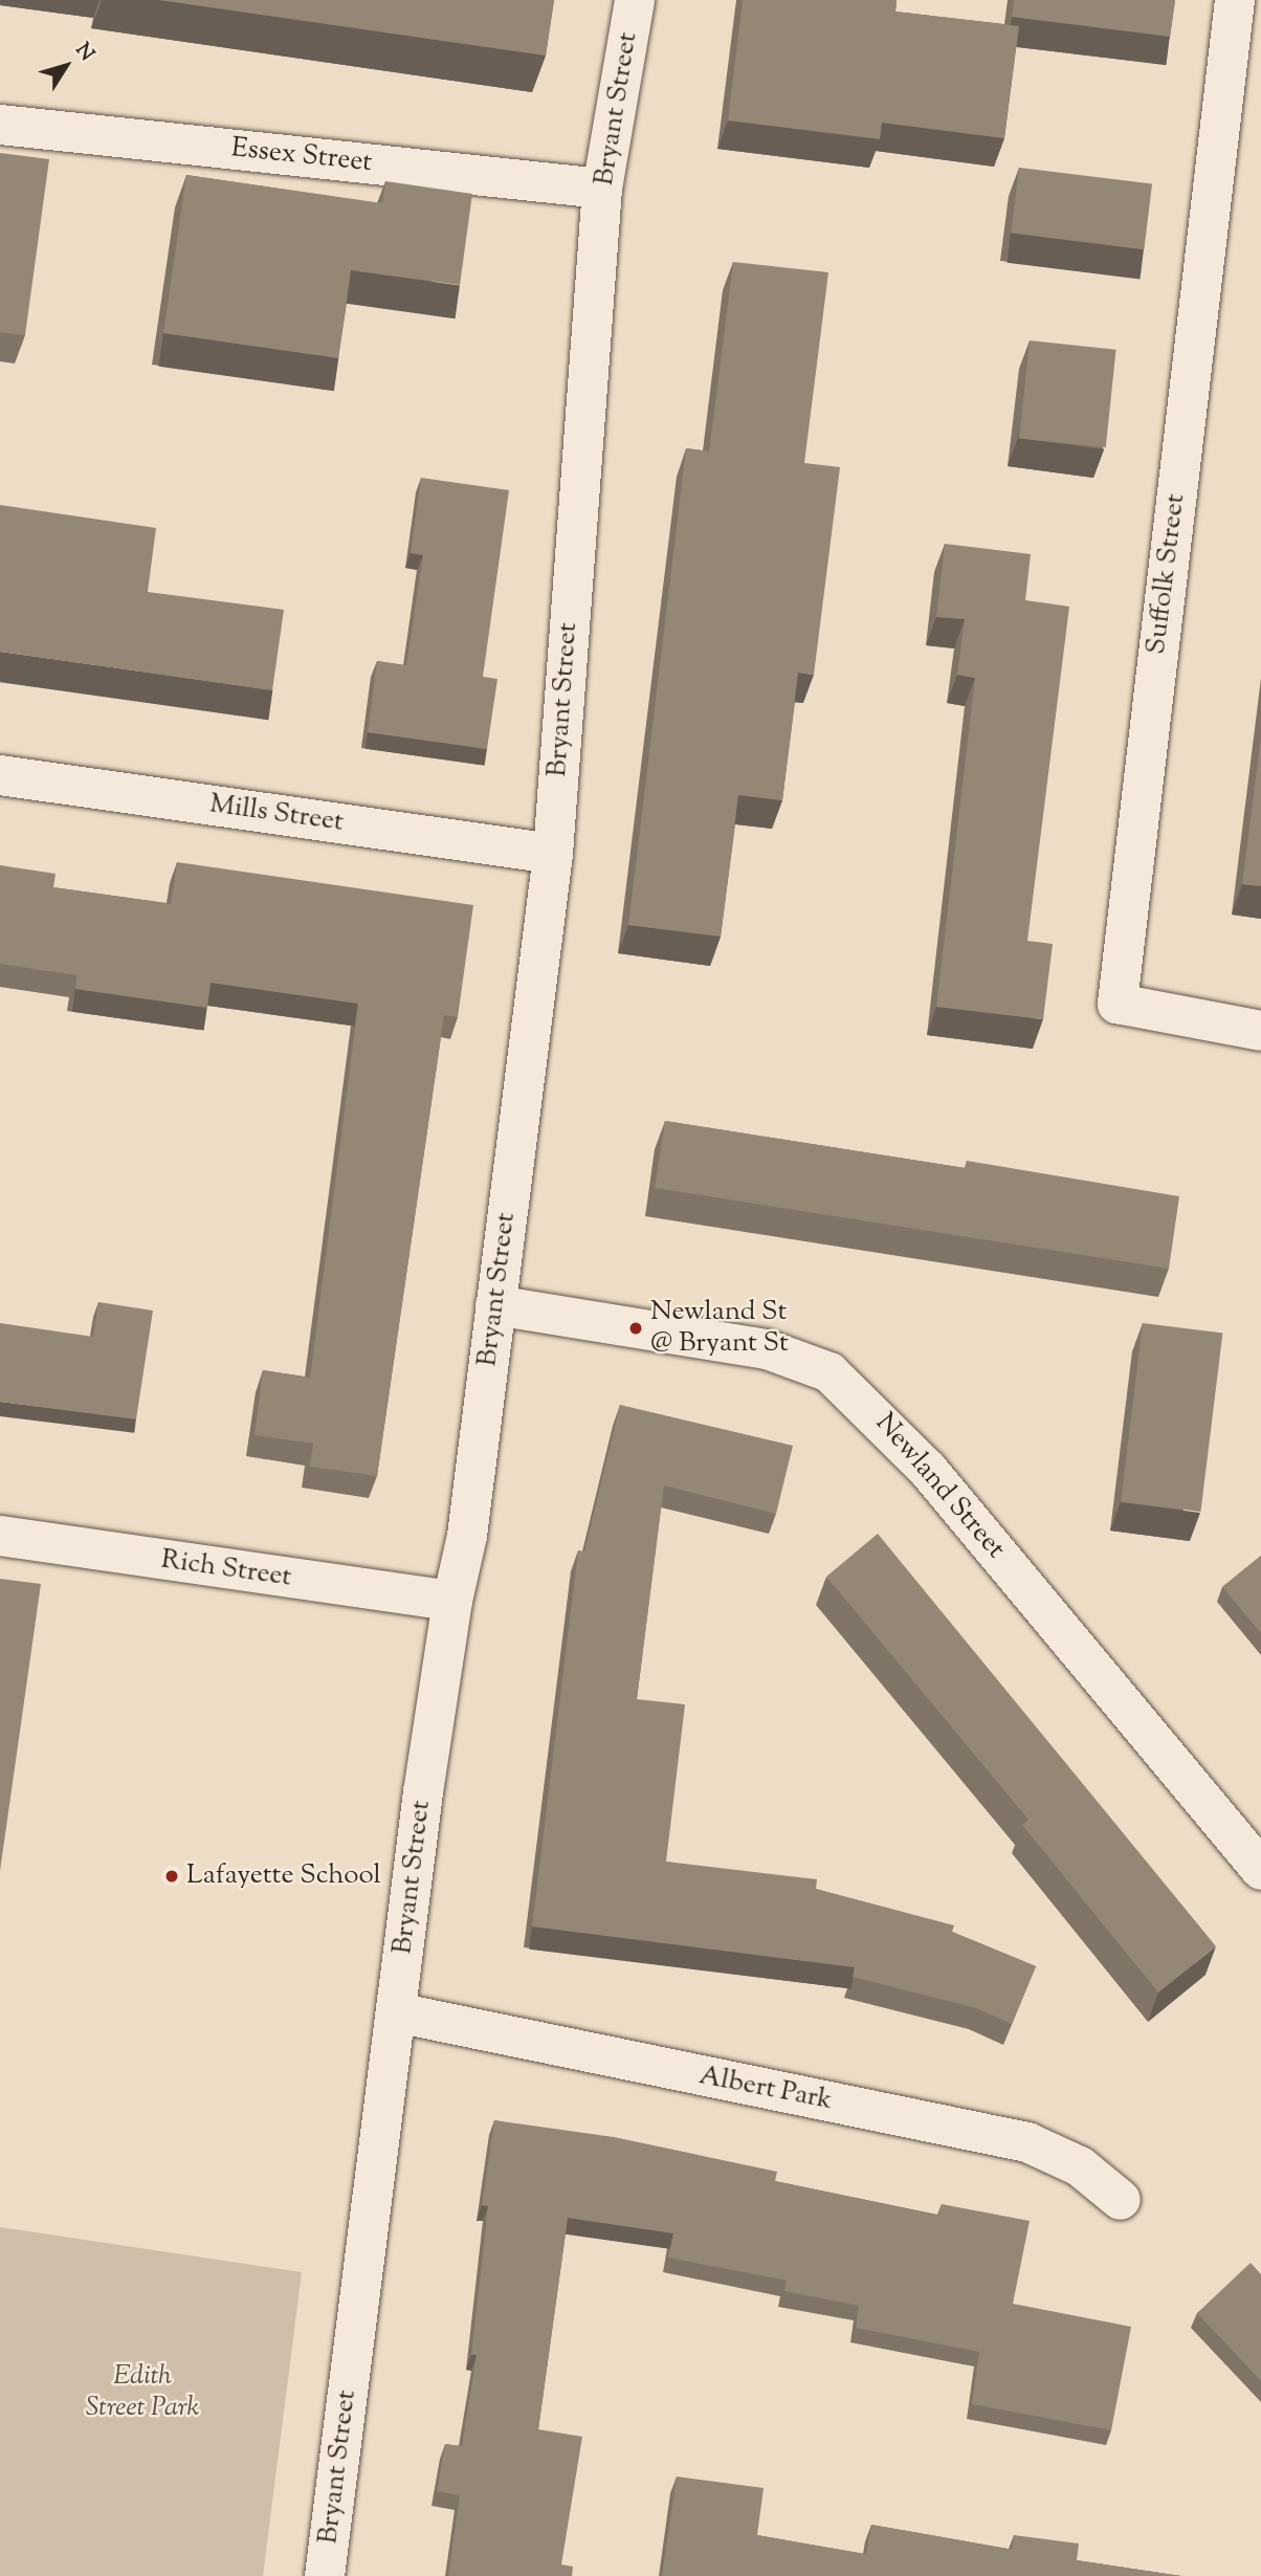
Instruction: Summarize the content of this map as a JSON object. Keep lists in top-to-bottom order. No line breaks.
{"streets":{"street":["Bryant Street","Essex Street","Suffolk Street","Mills Street","Newland Street","Rich Street","Albert Park"]},"crossings":[["Bryant Street","Essex Street"],["Bryant Street","Mills Street"],["Bryant Street","Newland Street"],["Bryant Street","Rich Street"],["Bryant Street","Albert Park"]],"parks":["Edith Street Park"],"places":["Newland St @ Bryant St","Lafayette School"],"north":"top right"}
